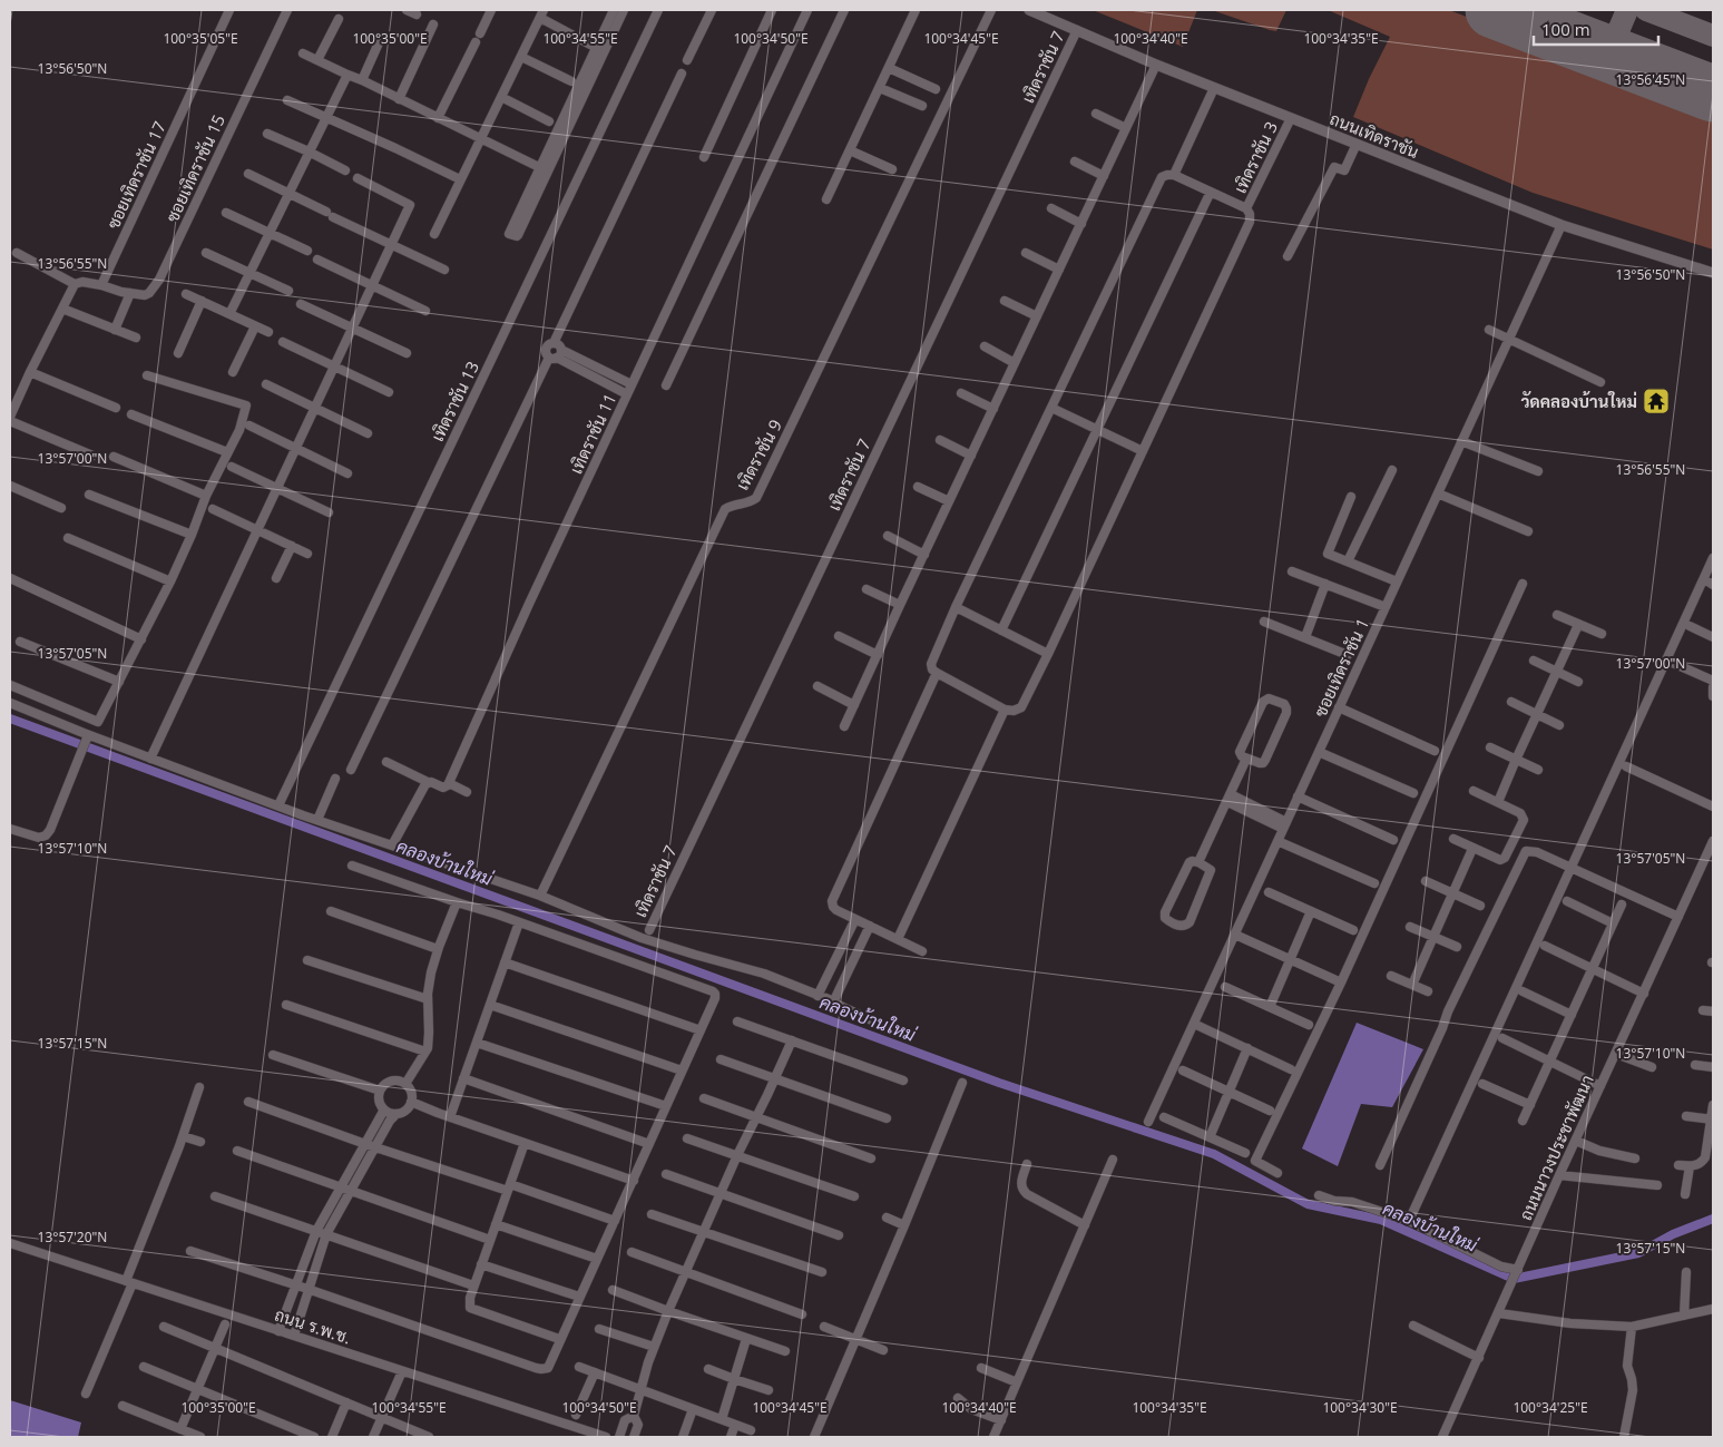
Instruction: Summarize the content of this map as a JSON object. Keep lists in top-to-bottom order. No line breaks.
{"streets":{"street":["เทิดราชัน 7","ถนนเทิดราชัน","เทิดราชัน 3","ซอยเทิดราชัน 15","ซอยเทิดราชัน 17","เทิดราชัน 13","เทิดราชัน 11","เทิดราชัน 9","ซอยเทิดราชัน 1","ถนนนาวงประชาพัฒนา","ถนน ร.พ.ช."]},"crossings":[["เทิดราชัน 7","ถนนเทิดราชัน"],["ถนนเทิดราชัน","เทิดราชัน 3"],["ถนนเทิดราชัน","ซอยเทิดราชัน 1"],["ซอยเทิดราชัน 15","ซอยเทิดราชัน 17"]],"water":["คลองบ้านใหม่"],"places":{"temple":["วัดคลองบ้านใหม่"]},"scale_bar":"100 m","coordinates":["100°34'35\"E","100°35'05\"E","100°35'00\"E","100°34'55\"E","100°34'50\"E","100°34'45\"E","100°34'40\"E","13°56'50\"N","13°56'45\"N","13°56'55\"N","13°57'00\"N","13°57'05\"N","13°57'10\"N","13°57'15\"N","13°57'20\"N","100°34'30\"E","100°34'25\"E"]}
